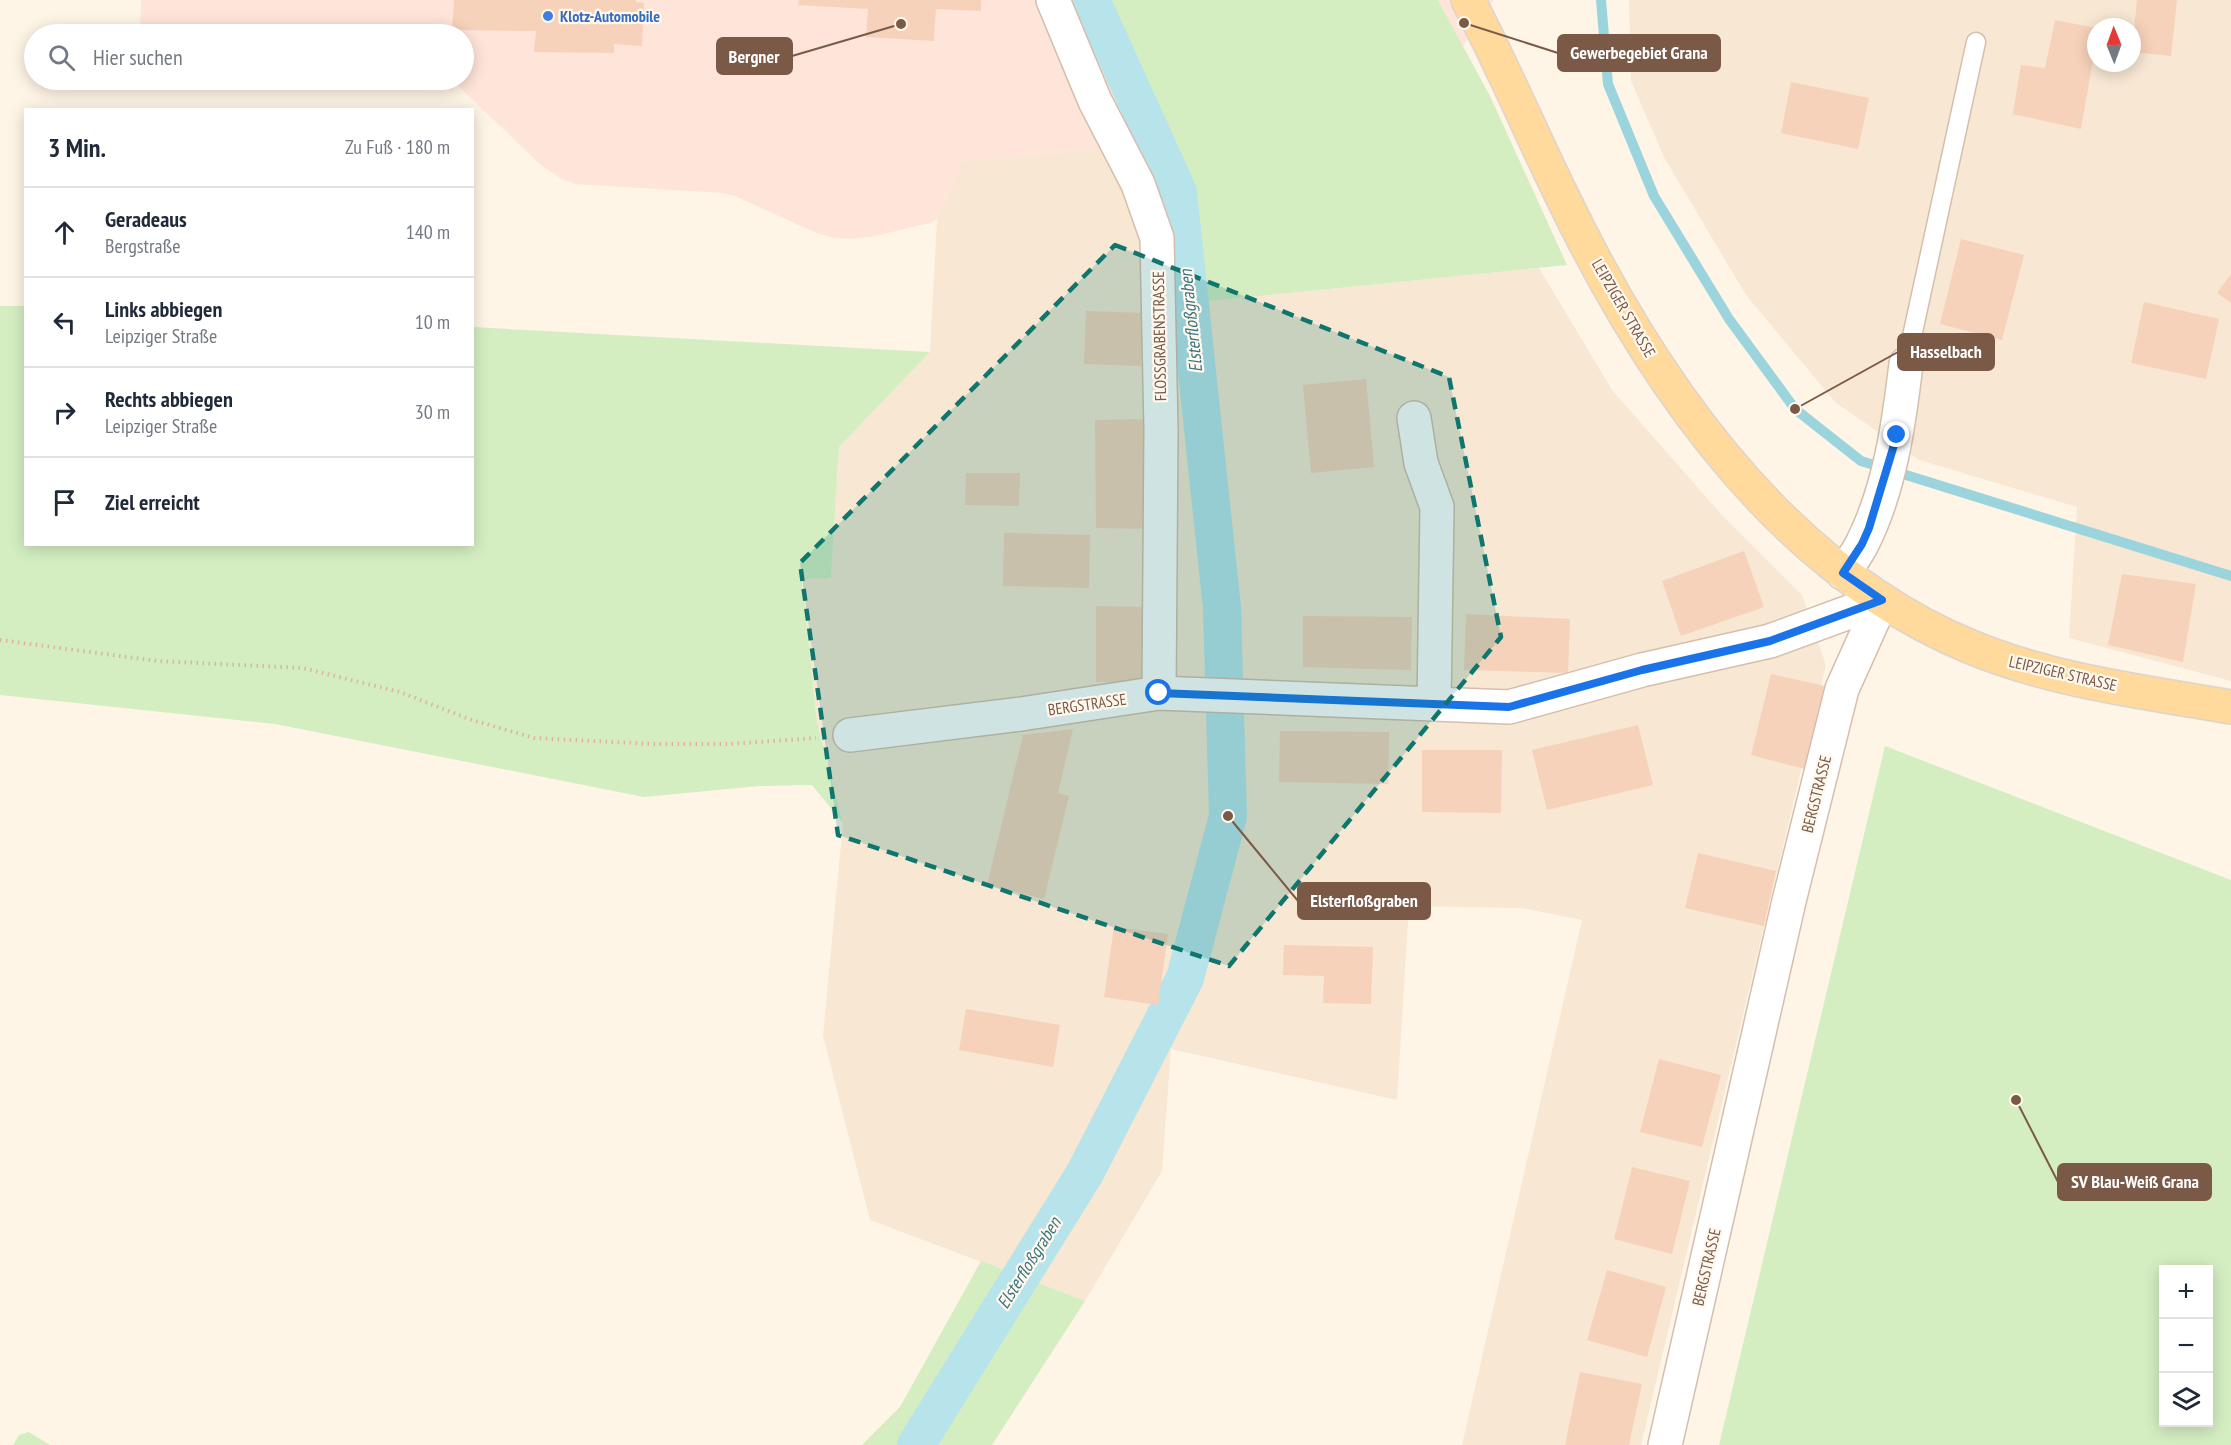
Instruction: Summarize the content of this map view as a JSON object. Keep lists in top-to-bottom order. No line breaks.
{"streets":{"main road":["LEIPZIGER STRASSE"],"street":["FLOSSGRABENSTRASSE","BERGSTRASSE"]},"crossings":[["LEIPZIGER STRASSE","BERGSTRASSE"],["FLOSSGRABENSTRASSE","BERGSTRASSE"]],"water":["Elsterfloßgraben"],"places":["Klotz-Automobile","Gewerbegebiet Grana","Bergner","Hasselbach","Elsterfloßgraben","SV Blau-Weiß Grana"],"north":"top","page":{"search":"Hier suchen","heading":["3 Min.","Zu Fuß · 180 m"],"list":[["Geradeaus","Bergstraße","140 m"],["Links abbiegen","Leipziger Straße","10 m"],["Rechts abbiegen","Leipziger Straße","30 m"],"Ziel erreicht"],"map_buttons":["+","−"]}}
